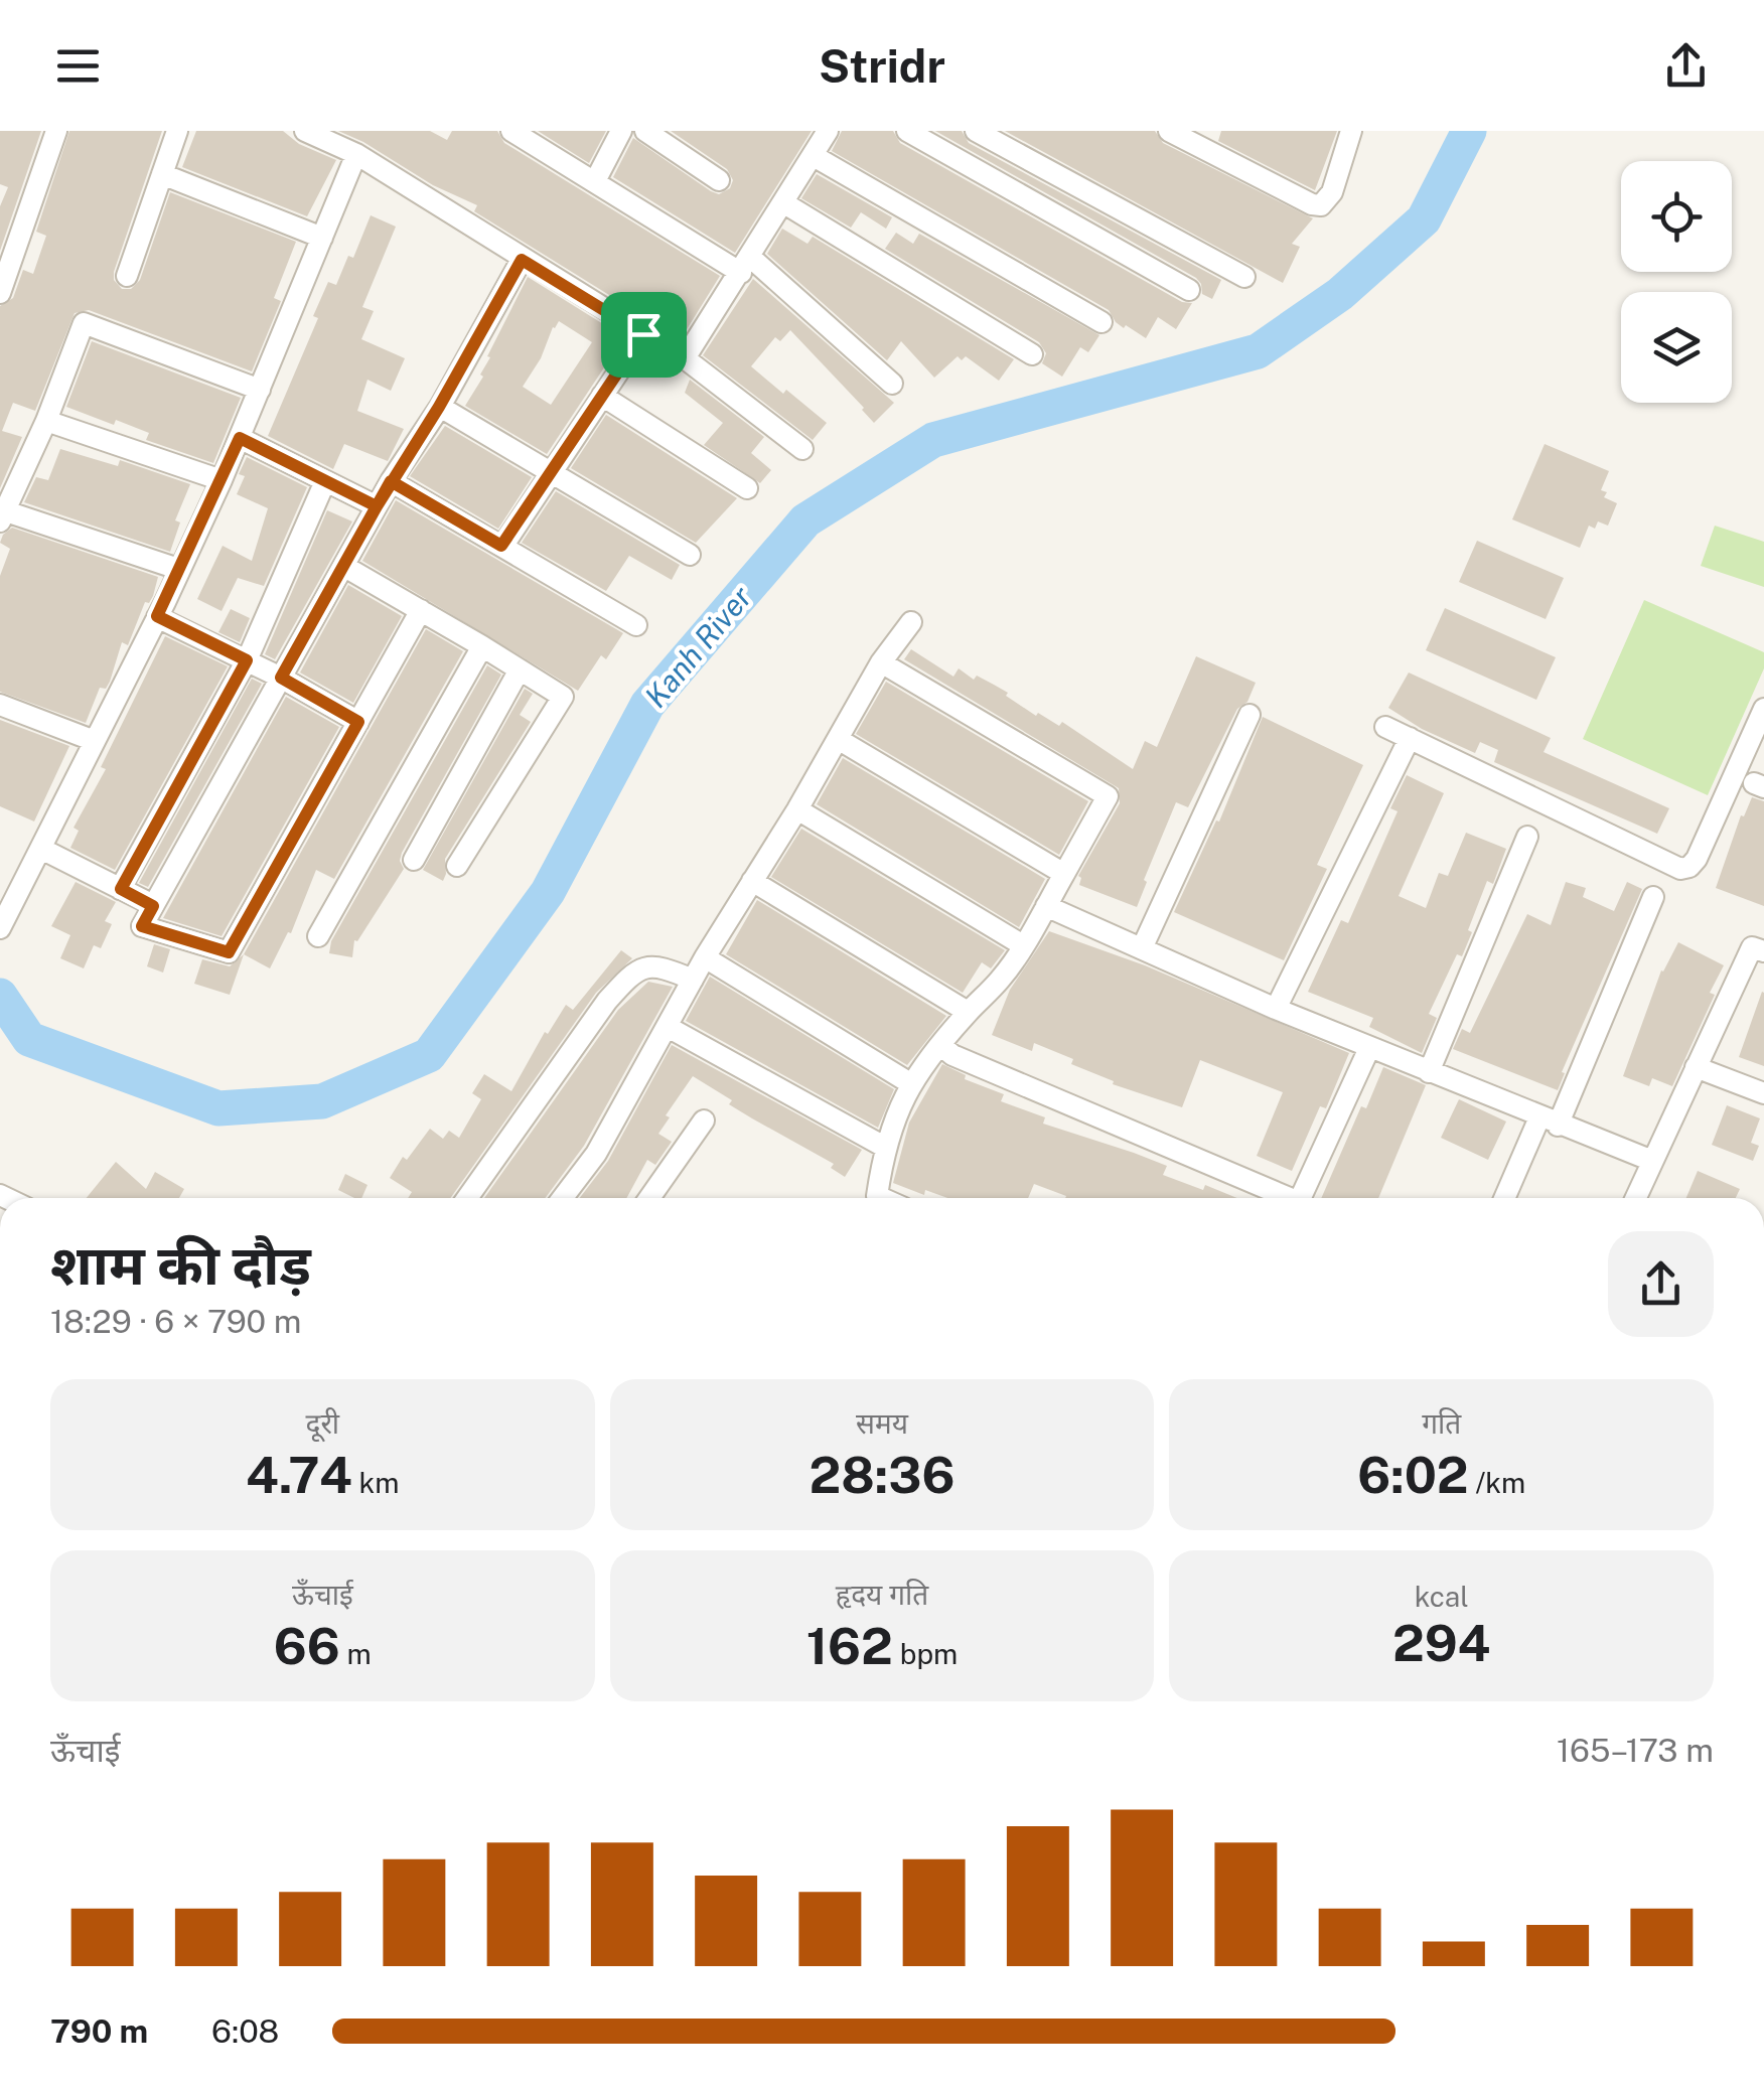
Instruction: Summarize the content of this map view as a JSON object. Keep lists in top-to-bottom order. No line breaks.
{"water":["Kanh River"],"page":{"header":"Stridr","heading":["शाम की दौड़","18:29 · 6 × 790 m"],"stats":[["दूरी","4.74 km"],["समय","28:36"],["गति","6:02 /km"],["ऊँचाई","66 m"],["हृदय गति","162 bpm"],["kcal","294"]],"chart":["ऊँचाई","165–173 m"],"list":[{"name":"790 m","note":"6:08"}]}}
